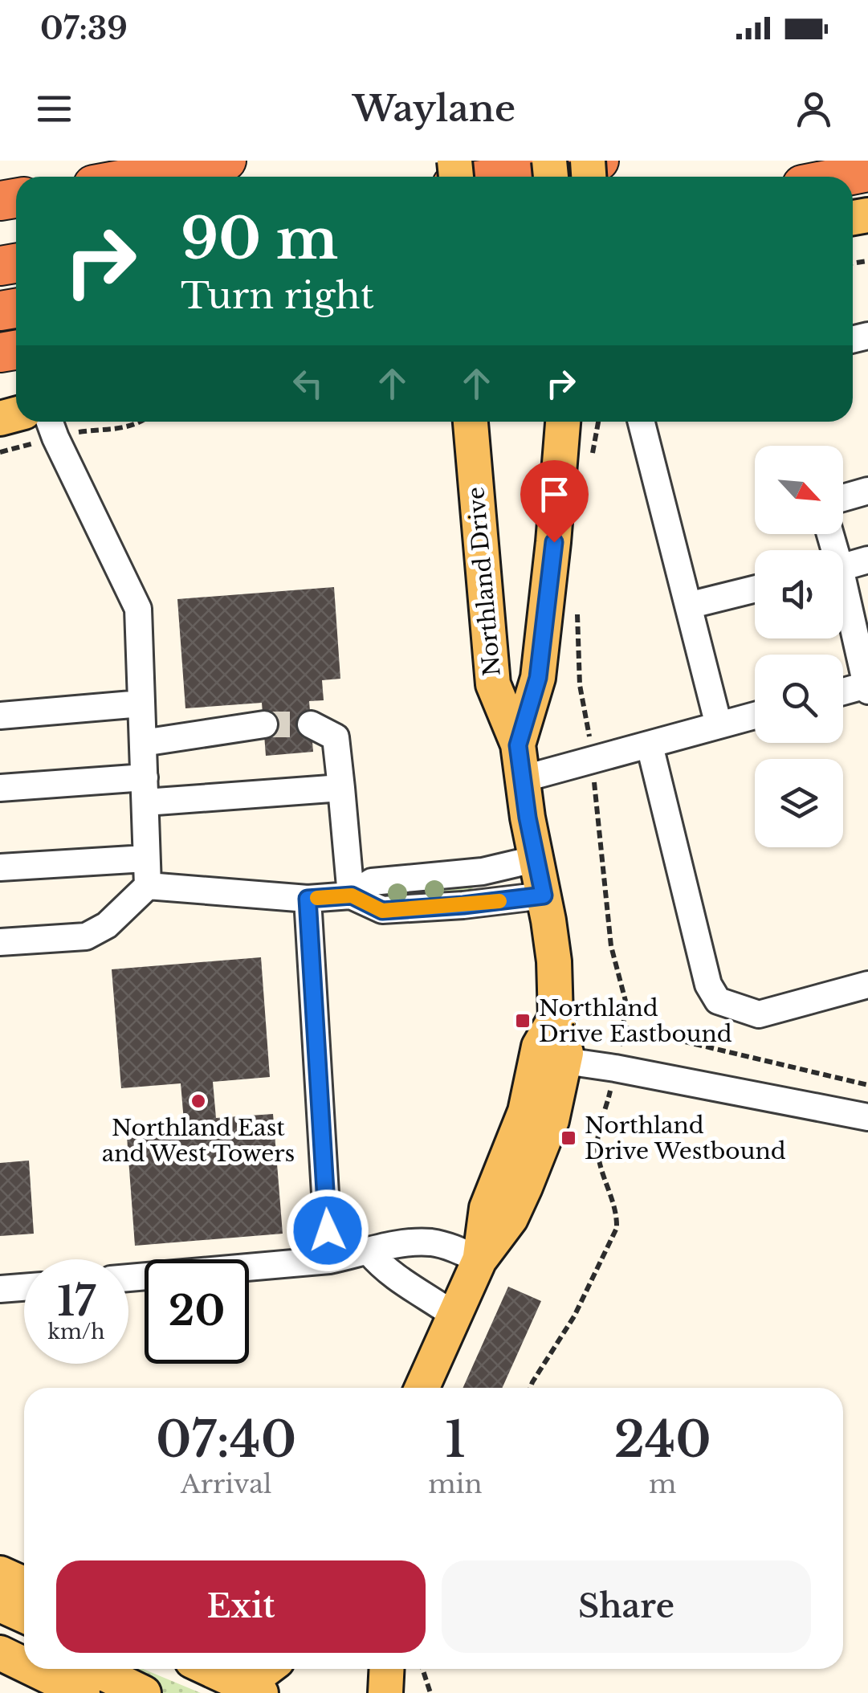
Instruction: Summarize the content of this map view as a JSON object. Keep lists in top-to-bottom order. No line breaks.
{"streets":{"main road":["Northland Drive"]},"places":{"transit":["Northland Drive Eastbound","Northland Drive Westbound"],"other":["Northland East and West Towers"]},"north":"bottom right","page":{"status":"07:39","header":"Waylane","turn":["90 m","Turn right"],"speed":"17 km/h","limit":"20","eta":["07:40","Arrival","1","min","240","m"],"buttons":["Exit","Share"]}}
